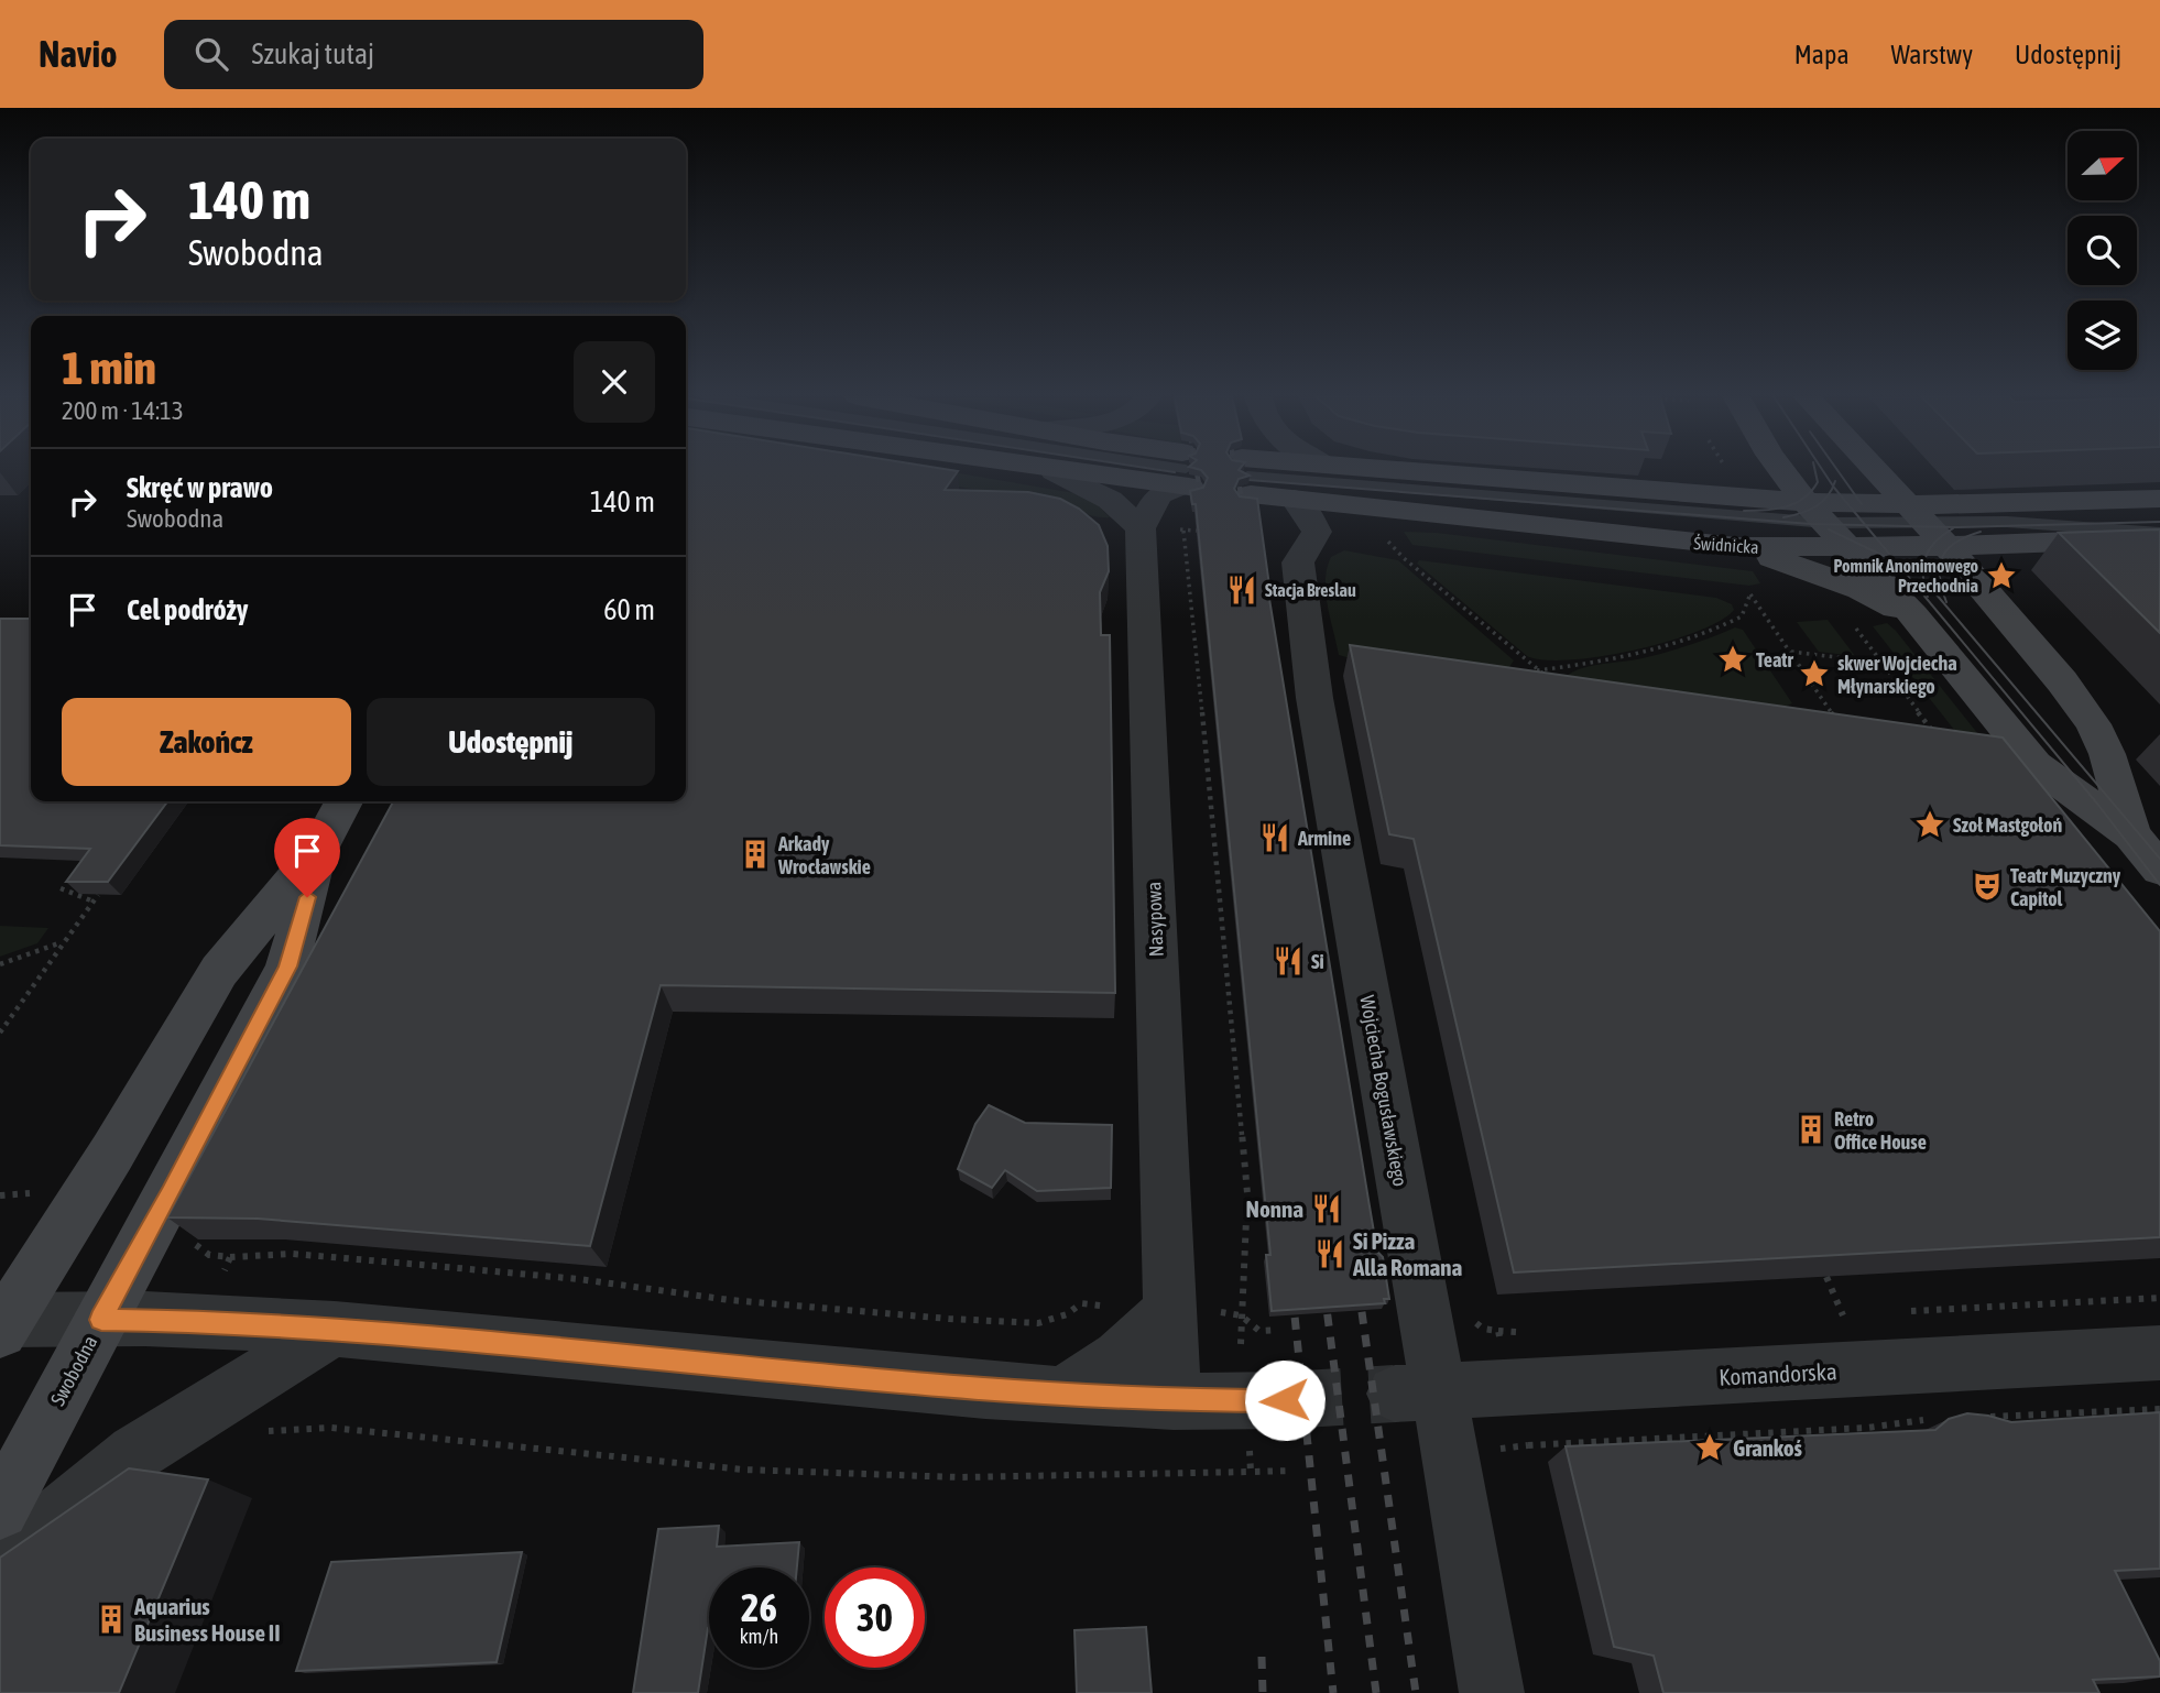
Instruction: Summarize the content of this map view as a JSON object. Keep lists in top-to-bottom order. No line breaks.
{"streets":{"main road":["Świdnicka","Swobodna"],"street":["Nasypowa","Wojciecha Bogusławskiego","Komandorska"]},"crossings":[["Świdnicka","Wojciecha Bogusławskiego"],["Wojciecha Bogusławskiego","Komandorska"]],"places":{"place":["Pomnik Anonimowego Przechodnia","Teatr","skwer Wojciecha Młynarskiego","Szoł Mastgołoń","Grankoś"],"restaurant":["Stacja Breslau","Armine","Si","Nonna","Si Pizza Alla Romana"],"building":["Arkady Wrocławskie","Retro Office House","Aquarius Business House II"],"theatre":["Teatr Muzyczny Capitol"]},"north":"right","page":{"header":"Navio","search":"Szukaj tutaj","nav":["Mapa","Warstwy","Udostępnij"],"turn":["140 m","Swobodna"],"heading":["1 min","200 m · 14:13"],"list":[{"name":"Skręć w prawo","note":"Swobodna","value":"140 m"},{"name":"Cel podróży","value":"60 m"}],"buttons":["Zakończ","Udostępnij"],"speed":"26 km/h","limit":"30"}}
